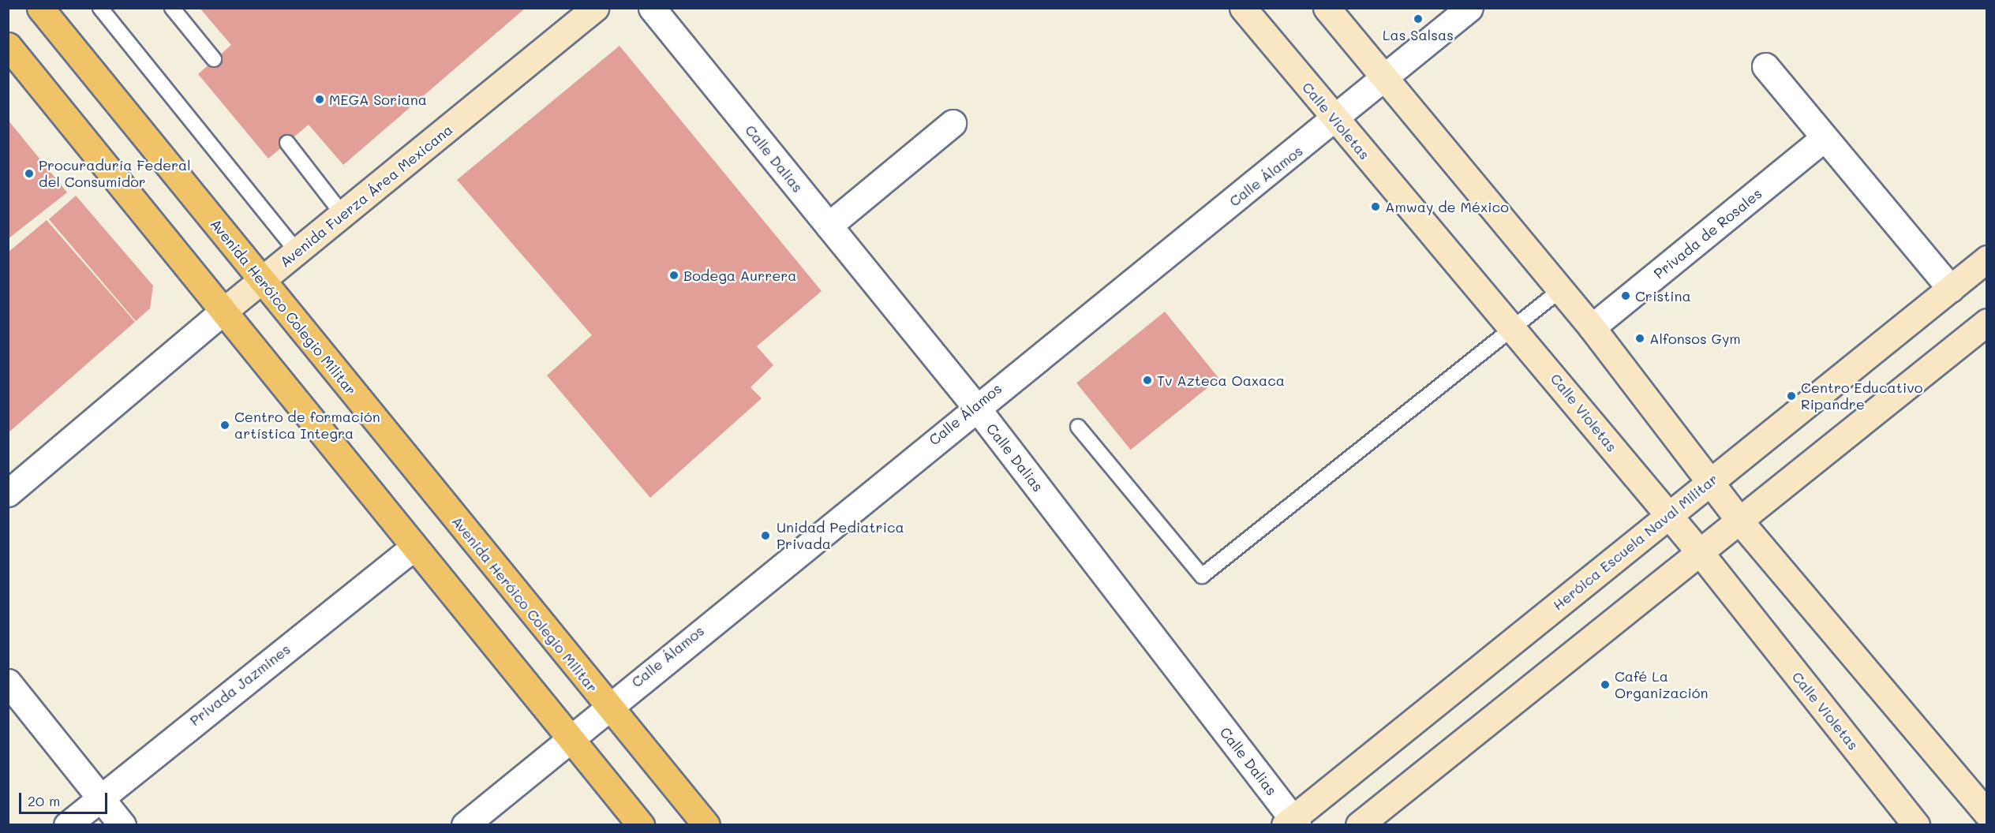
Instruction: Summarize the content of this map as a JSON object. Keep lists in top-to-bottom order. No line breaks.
{"streets":{"main road":["Avenida Heróico Colegio Militar"],"street":["Calle Violetas","Calle Dalias","Calle Álamos","Avenida Fuerza Área Mexicana","Privada de Rosales","Heróica Escuela Naval Militar","Privada Jazmines"]},"crossings":[["Calle Violetas","Calle Álamos"],["Calle Violetas","Heróica Escuela Naval Militar"],["Calle Dalias","Calle Álamos"],["Calle Dalias","Heróica Escuela Naval Militar"],["Calle Álamos","Avenida Heróico Colegio Militar"],["Avenida Fuerza Área Mexicana","Avenida Heróico Colegio Militar"]],"places":["Las Salsas","MEGA Soriana","Procuraduría Federal del Consumidor","Amway de México","Bodega Aurrera","Cristina","Alfonsos Gym","Tv Azteca Oaxaca","Centro Educativo Ripandre","Centro de formación artística Integra","Unidad Pediatrica Privada","Café La Organización"],"scale_bar":"20 m"}
